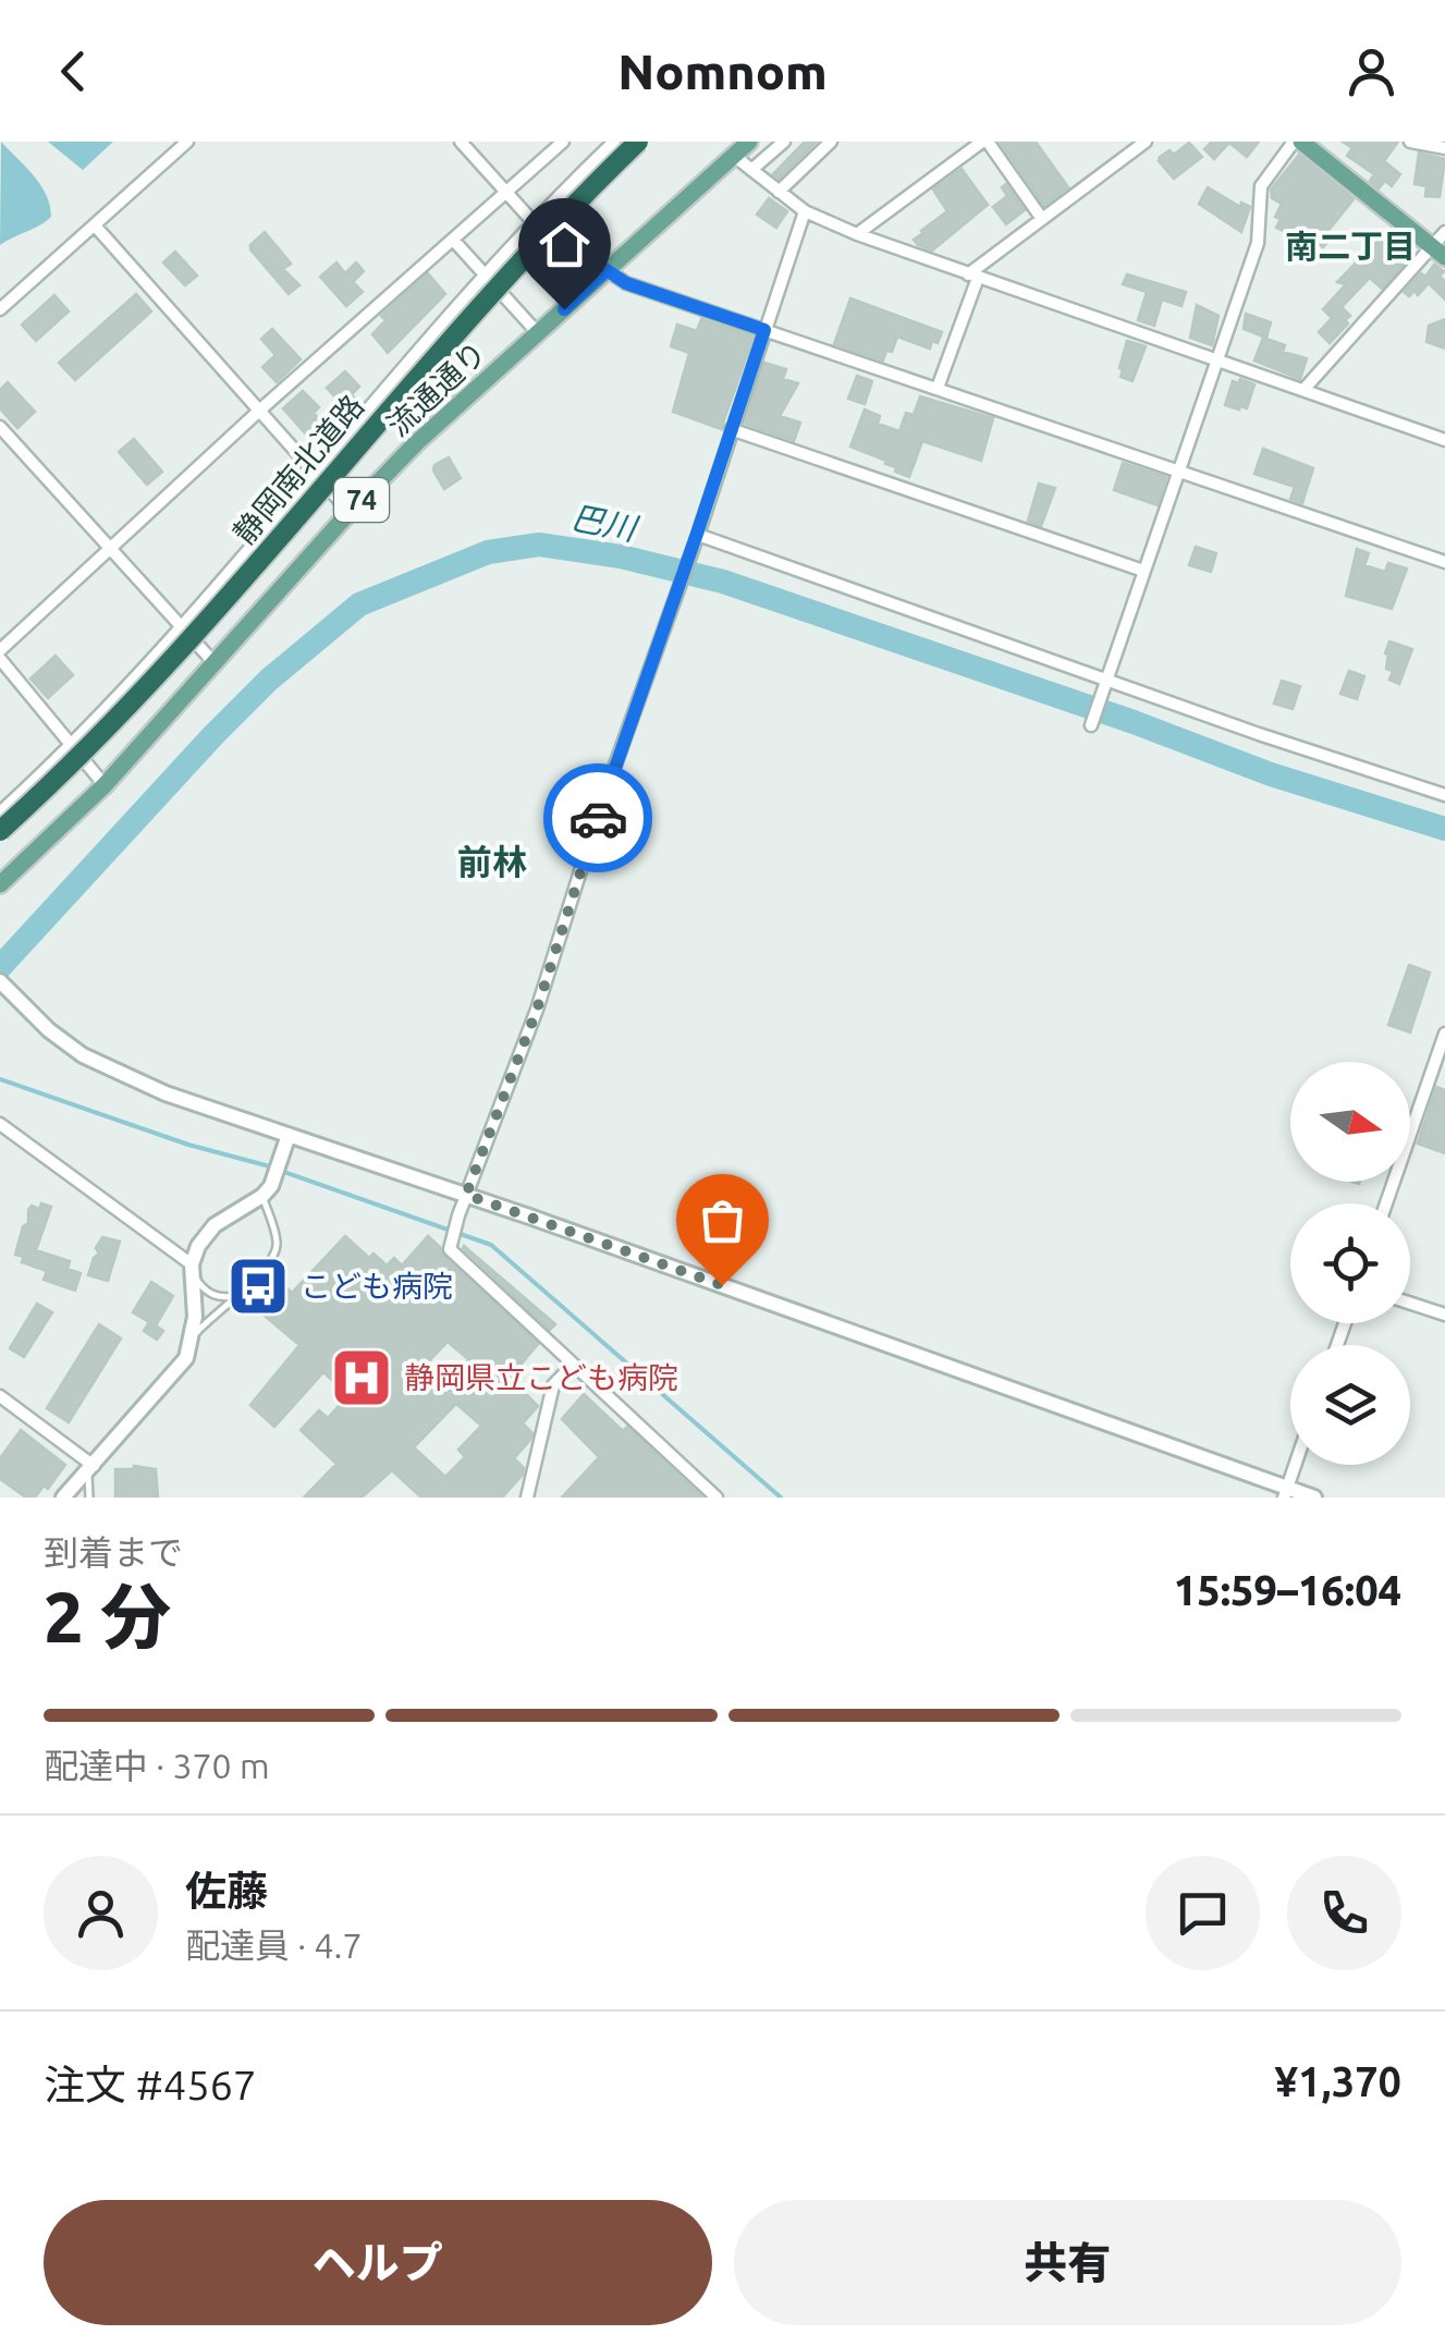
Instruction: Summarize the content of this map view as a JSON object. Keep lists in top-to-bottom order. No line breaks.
{"streets":{"highway":["静岡南北道路","74"],"main road":["流通通り"]},"districts":["南二丁目","前林"],"water":["巴川"],"places":{"bus stop":["こども病院"],"hospital":["静岡県立こども病院"]},"north":"right","page":{"header":"Nomnom","heading":["2 分","到着まで","15:59–16:04"],"panel":["佐藤","配達員 · 4.7","注文 #4567","¥1,370"],"bar":"配達中 · 370 m","buttons":["ヘルプ","共有"]}}
